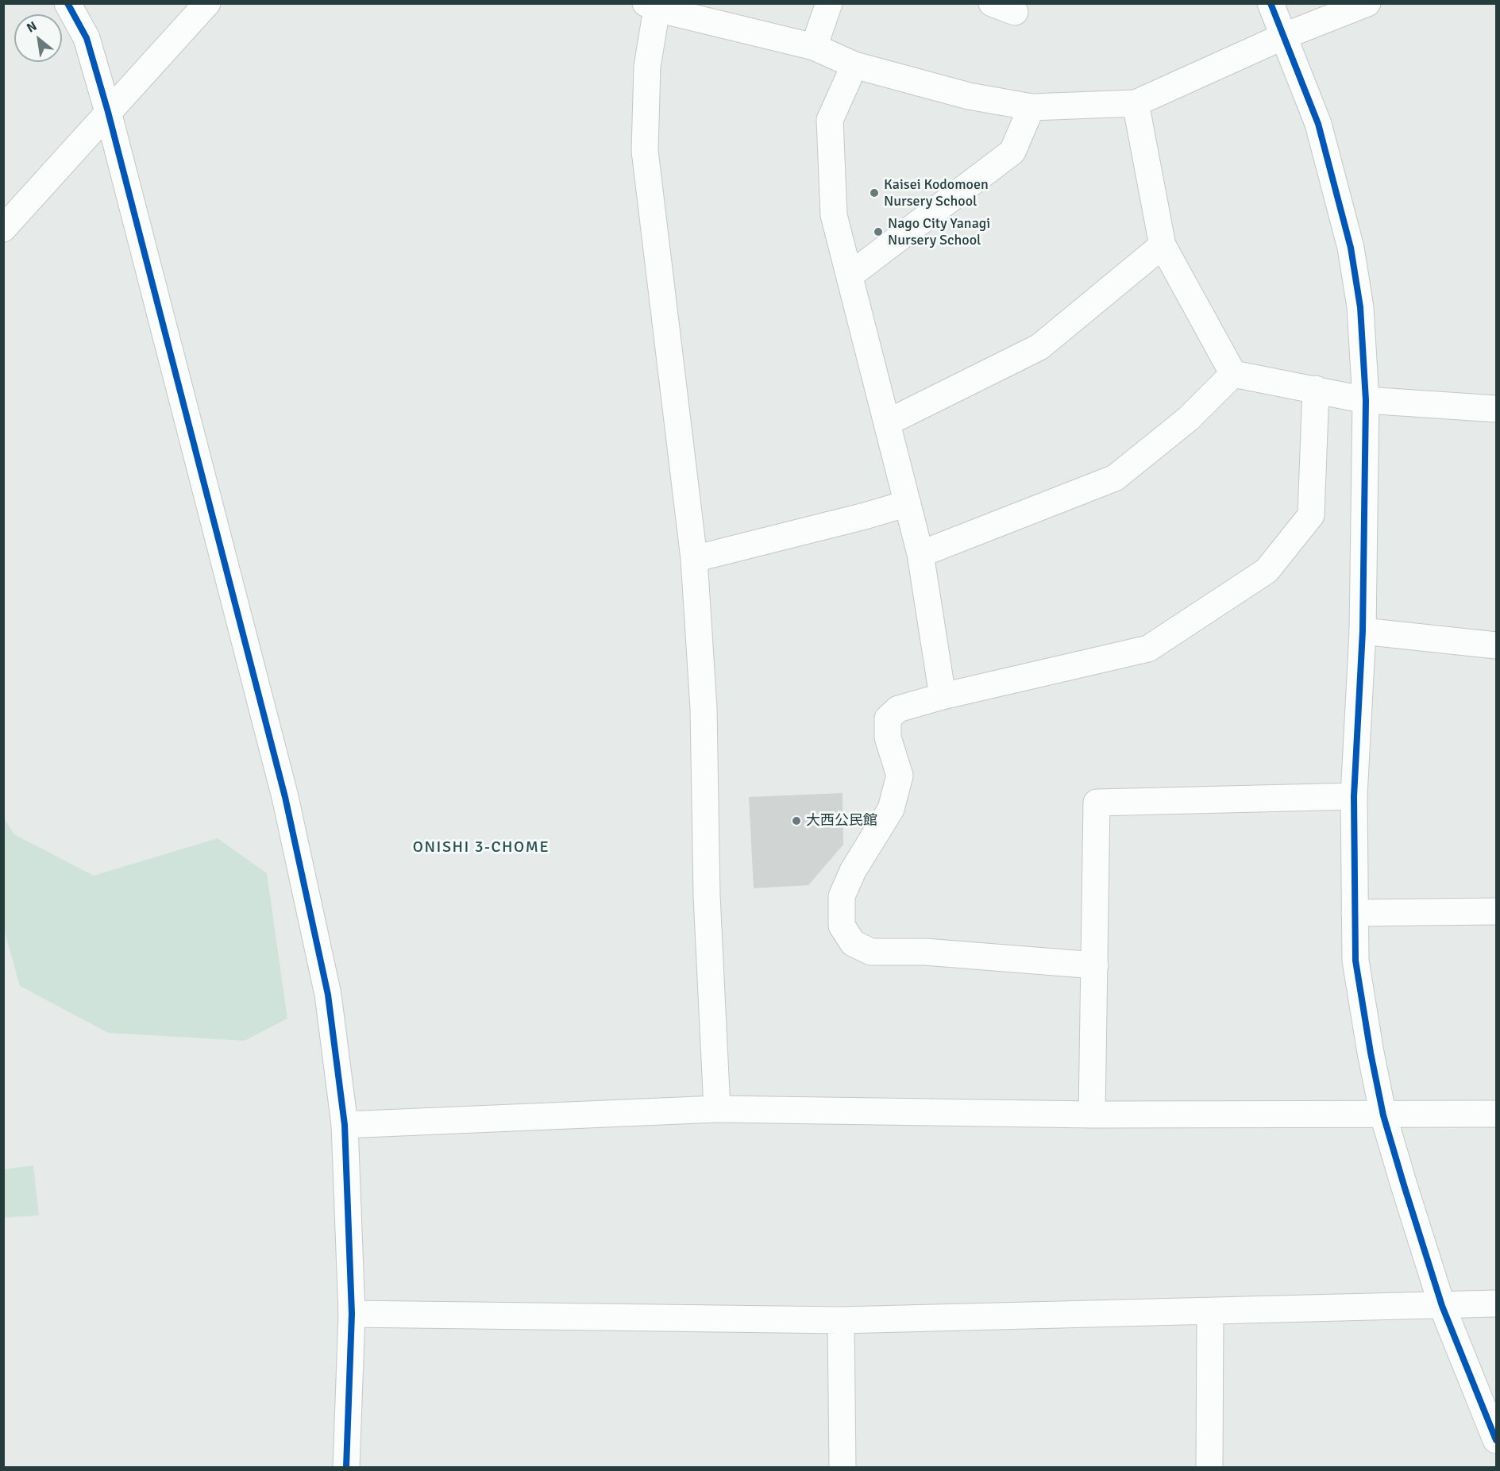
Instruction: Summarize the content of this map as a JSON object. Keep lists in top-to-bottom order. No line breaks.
{"districts":["ONISHI 3-CHOME"],"places":["Kaisei Kodomoen Nursery School","Nago City Yanagi Nursery School","大西公民館"],"north":"top left"}
